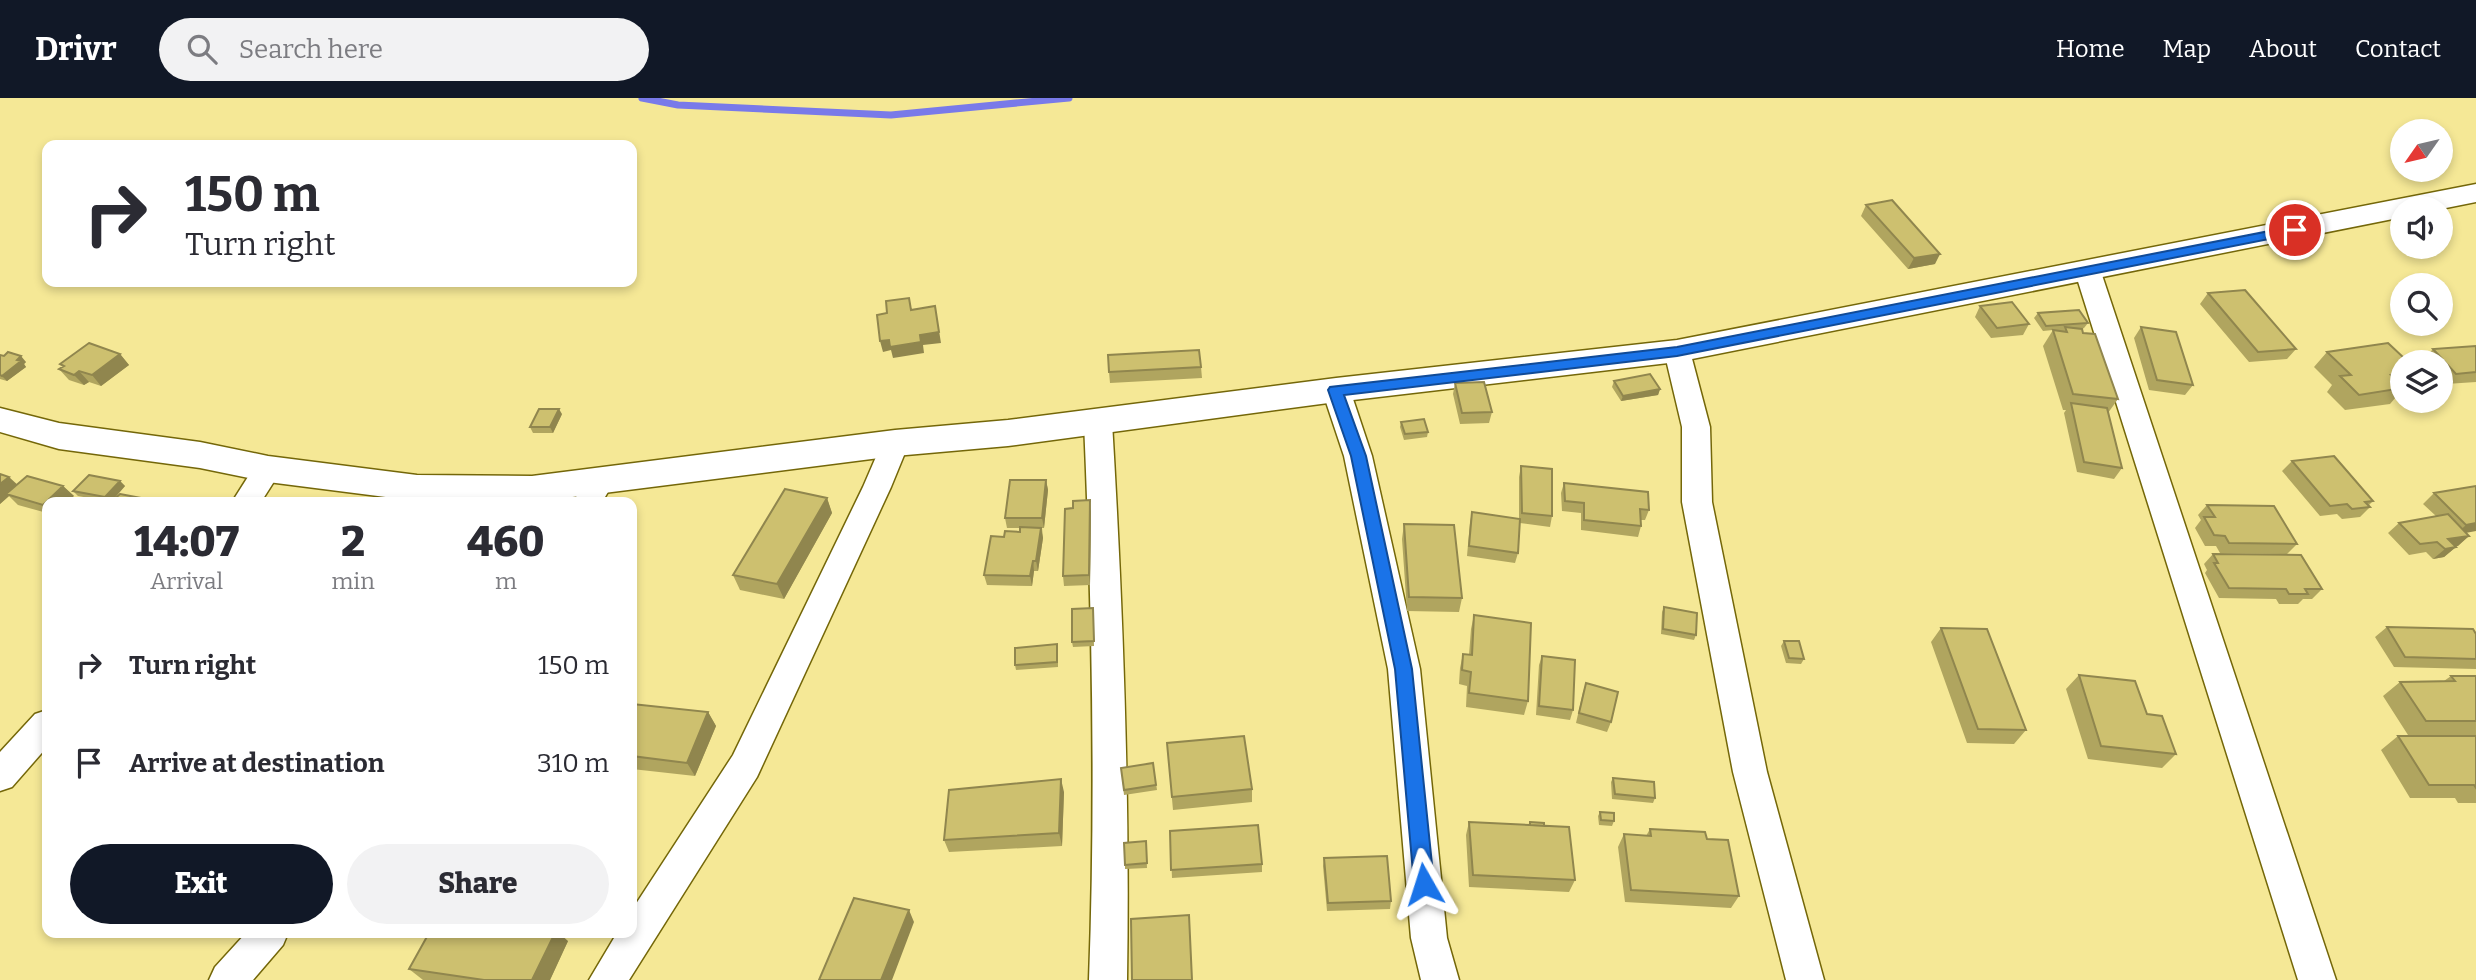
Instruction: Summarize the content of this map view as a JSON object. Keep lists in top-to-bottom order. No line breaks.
{"north":"bottom left","page":{"header":"Drivr","search":"Search here","nav":["Home","Map","About","Contact"],"turn":["150 m","Turn right"],"eta":["14:07","Arrival","2","min","460","m"],"list":[{"name":"Turn right","value":"150 m"},{"name":"Arrive at destination","value":"310 m"}],"buttons":["Exit","Share"]}}
